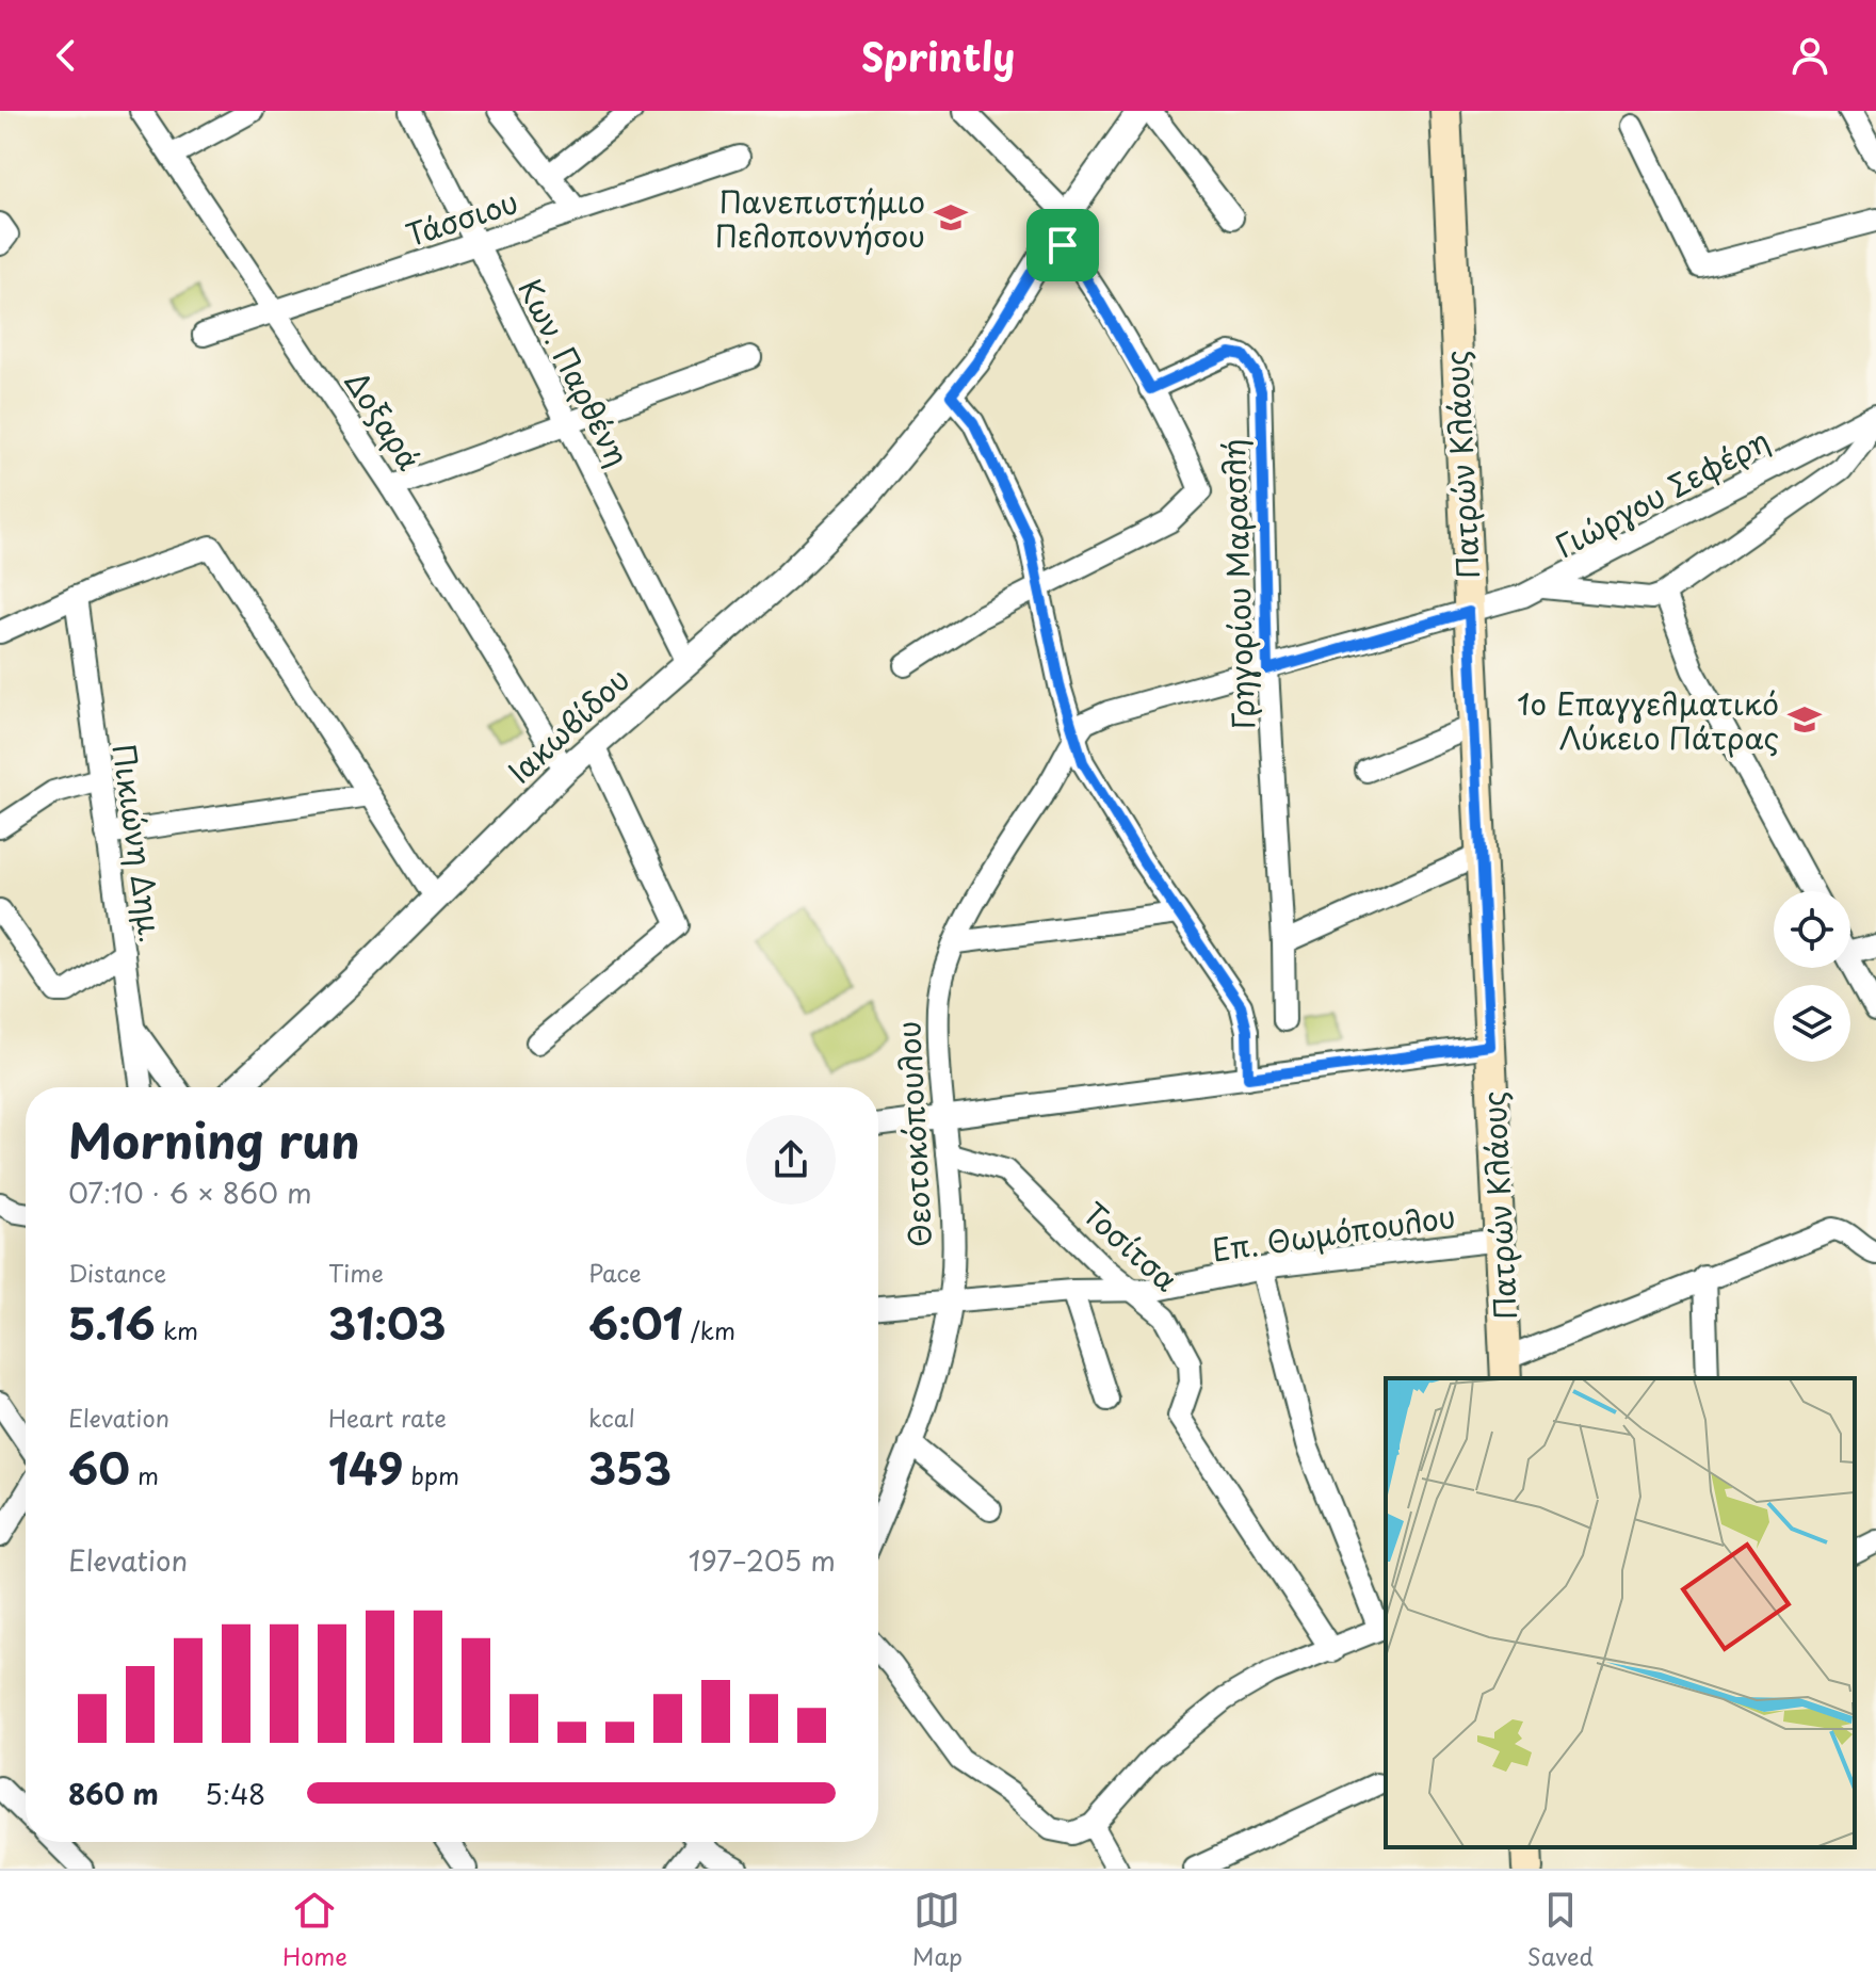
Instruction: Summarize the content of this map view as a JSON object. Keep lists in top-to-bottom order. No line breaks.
{"streets":{"main road":["Πατρών Κλάους"],"street":["Τάσσιου","Κων. Παρθένη","Δοξαρά","Γιώργου Σεφέρη","Γρηγορίου Μαρασλή","Ιακωβίδου","Πικιώνη Δημ.","Θεοτοκόπουλου","Επ. Θωμόπουλου","Τοσίτσα"]},"crossings":[["Τάσσιου","Κων. Παρθένη"],["Τάσσιου","Δοξαρά"],["Κων. Παρθένη","Ιακωβίδου"],["Δοξαρά","Ιακωβίδου"],["Πατρών Κλάους","Γιώργου Σεφέρη"],["Πατρών Κλάους","Επ. Θωμόπουλου"],["Γιώργου Σεφέρη","Γρηγορίου Μαρασλή"],["Γιώργου Σεφέρη","Θεοτοκόπουλου"],["Θεοτοκόπουλου","Επ. Θωμόπουλου"],["Θεοτοκόπουλου","Τοσίτσα"],["Επ. Θωμόπουλου","Τοσίτσα"]],"places":{"school or university":["Πανεπιστήμιο Πελοποννήσου","1o Επαγγελματικό Λύκειο Πάτρας"]},"page":{"header":"Sprintly","heading":["Morning run","07:10 · 6 × 860 m"],"stats":[["Distance","5.16 km"],["Time","31:03"],["Pace","6:01 /km"],["Elevation","60 m"],["Heart rate","149 bpm"],["kcal","353"]],"chart":["Elevation","197–205 m"],"list":[{"name":"860 m","note":"5:48"}],"tabs":["Home","Map","Saved"]}}
